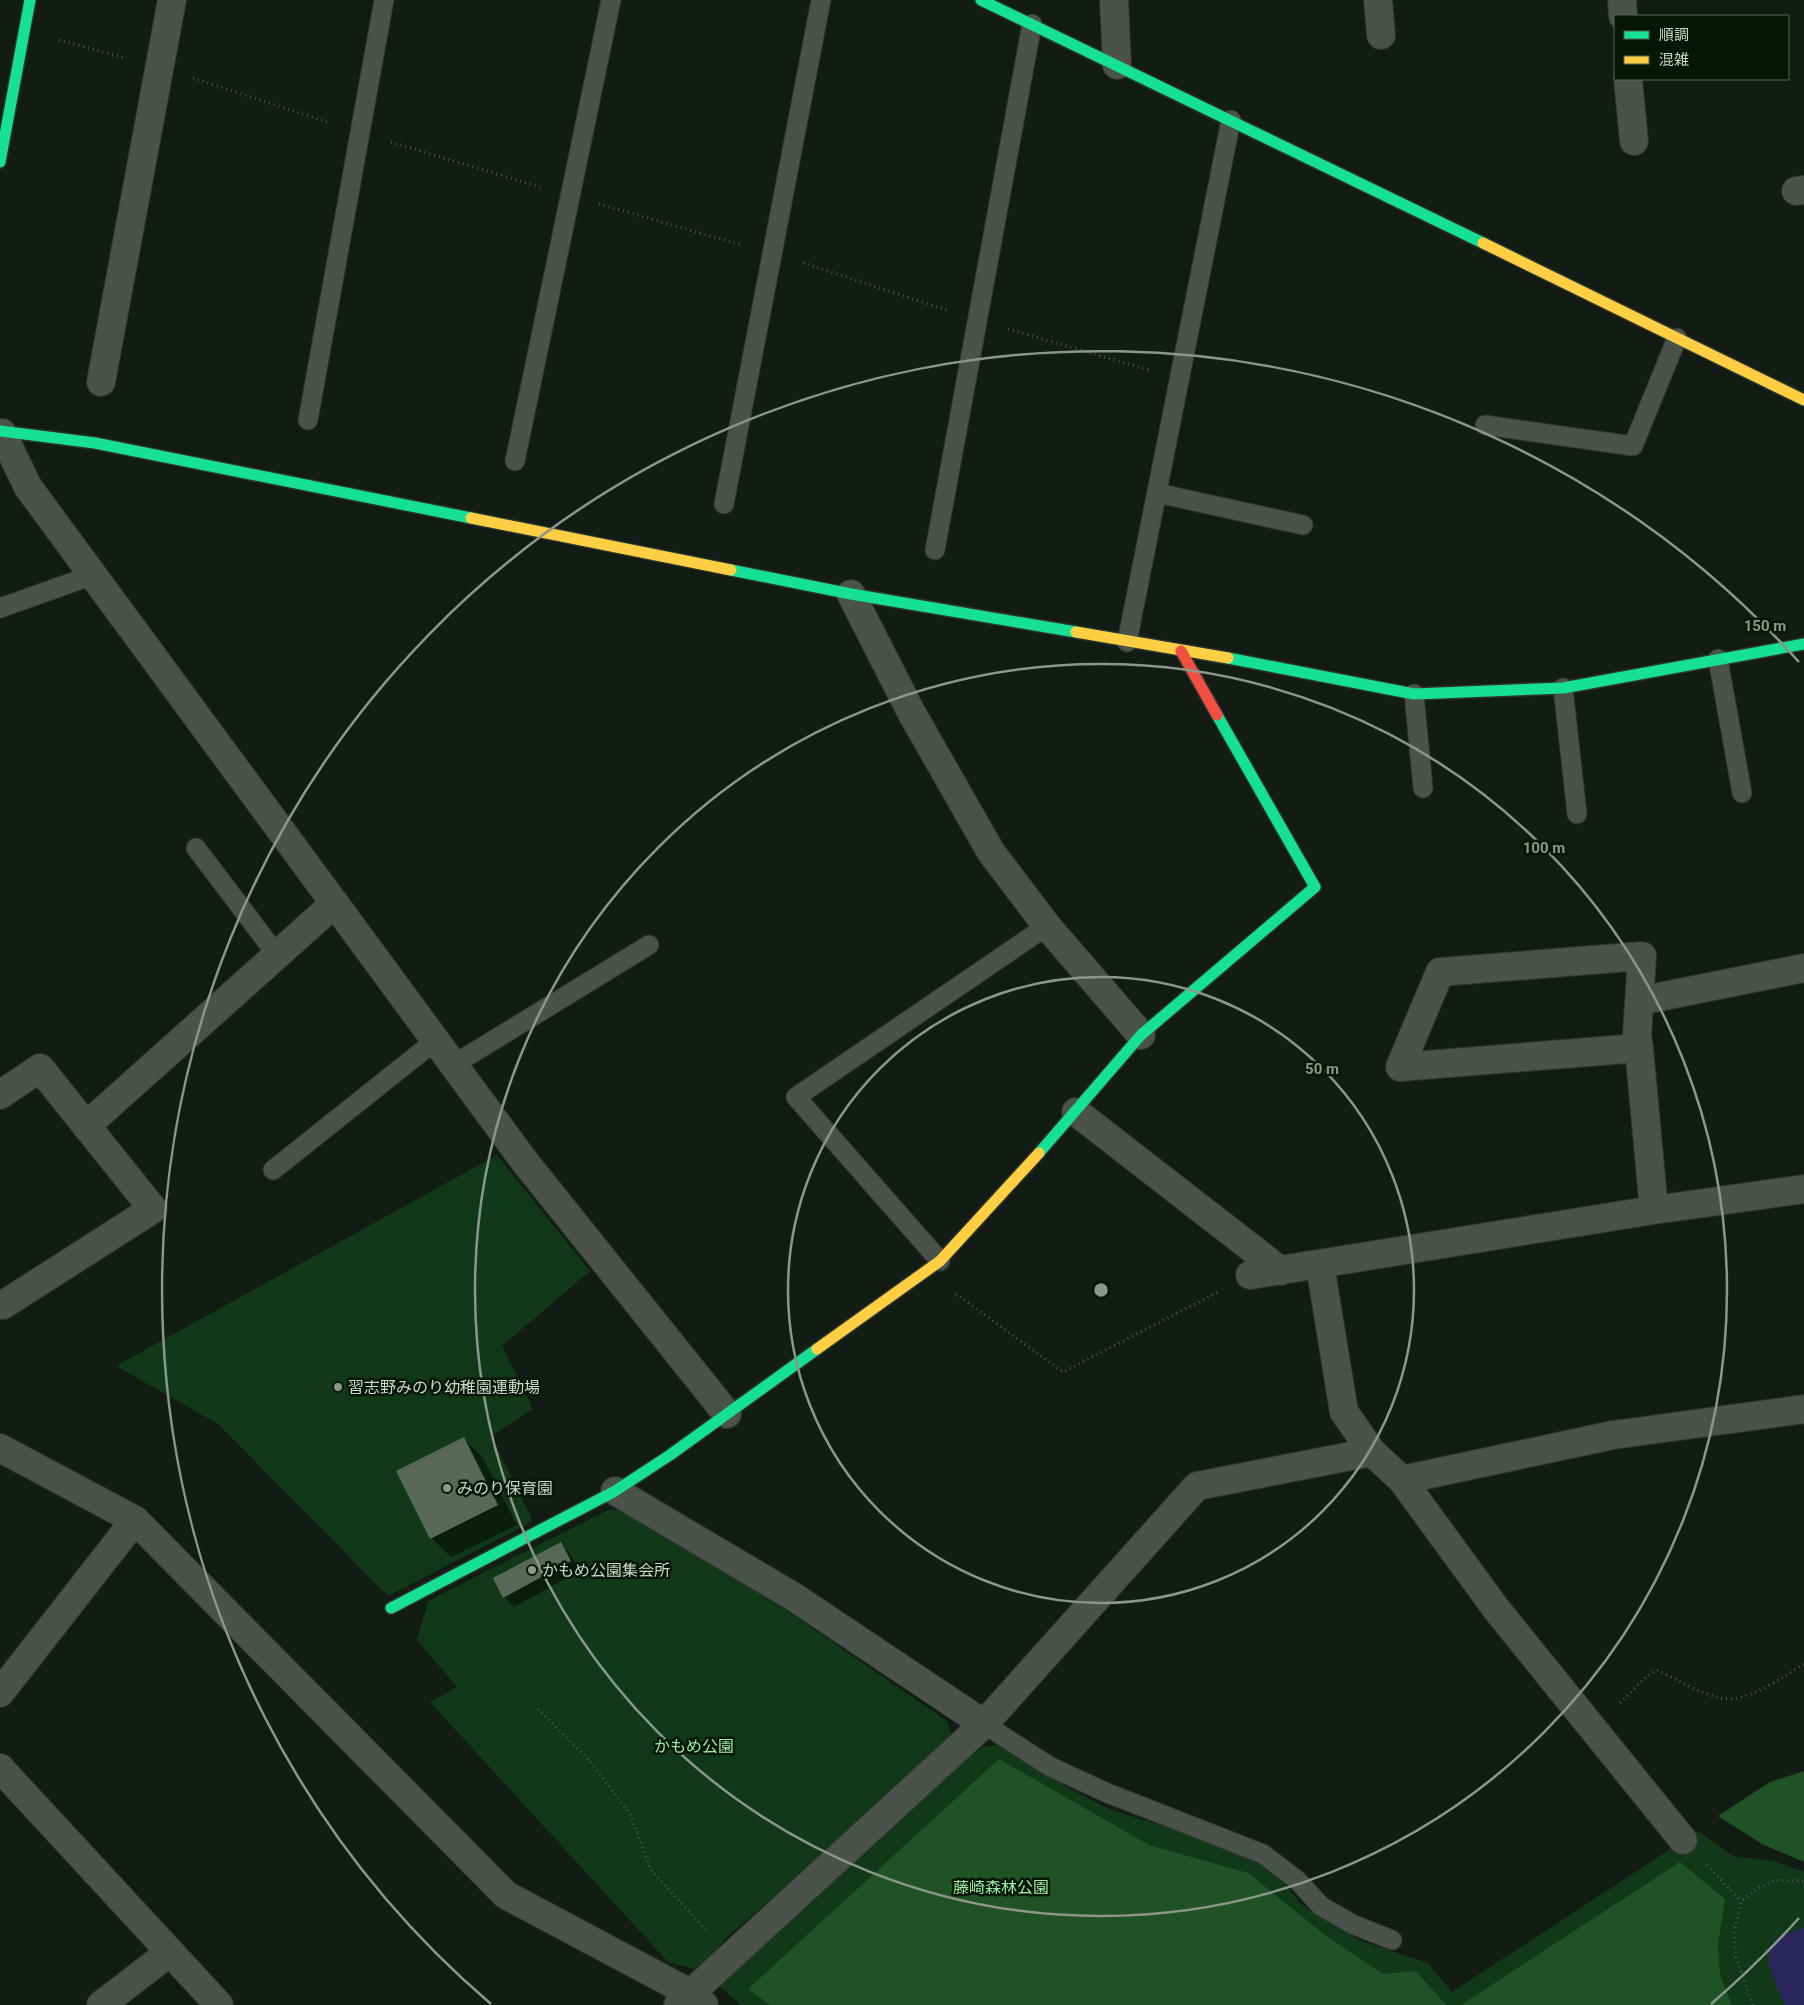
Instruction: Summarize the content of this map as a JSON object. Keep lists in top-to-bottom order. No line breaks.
{"parks":["かもめ公園","藤崎森林公園"],"places":["習志野みのり幼稚園運動場","みのり保育園","かもめ公園集会所"],"legend":["順調","混雑"],"rings":["150 m","100 m","50 m"]}
